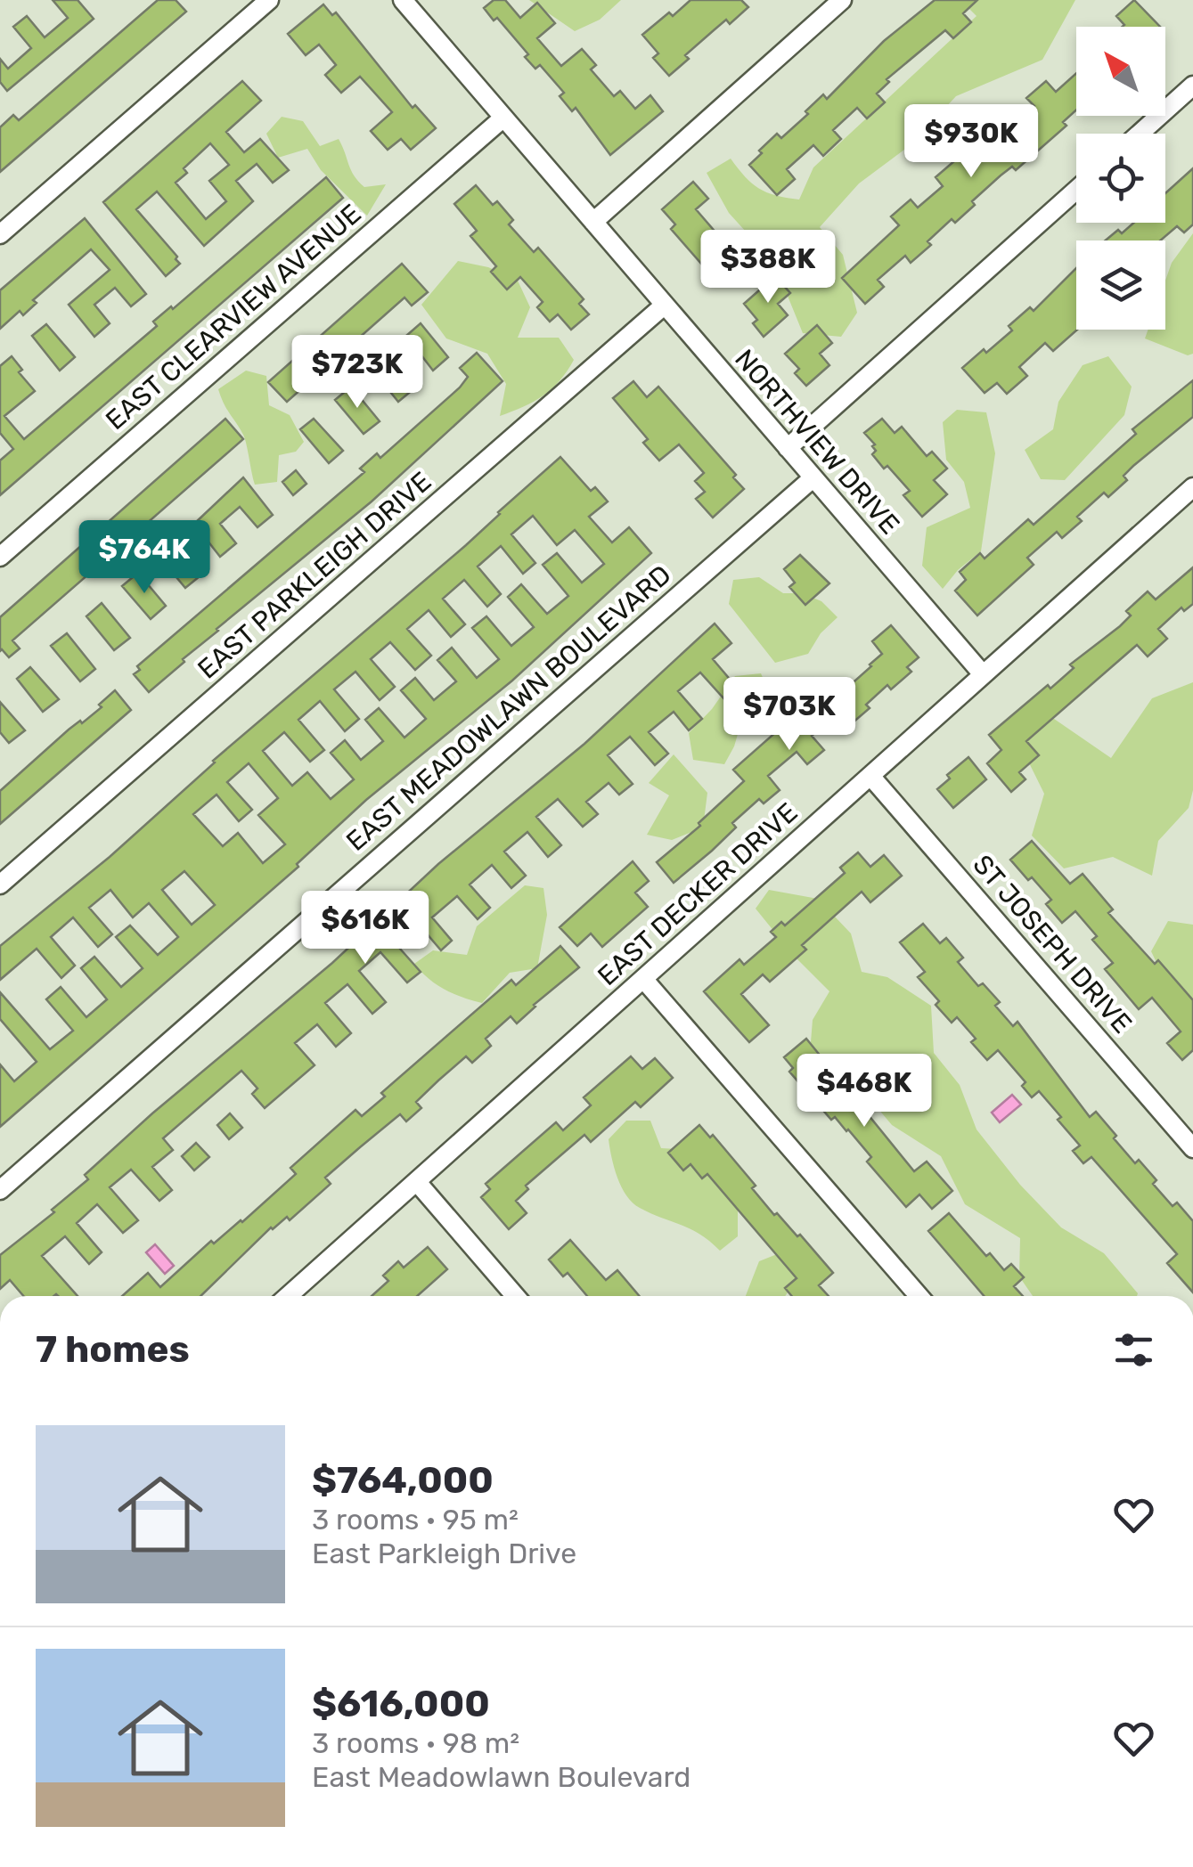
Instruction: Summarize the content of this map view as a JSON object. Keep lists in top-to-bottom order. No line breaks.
{"streets":{"street":["EAST CLEARVIEW AVENUE","NORTHVIEW DRIVE","EAST PARKLEIGH DRIVE","EAST MEADOWLAWN BOULEVARD","EAST DECKER DRIVE","ST JOSEPH DRIVE"]},"crossings":[["EAST CLEARVIEW AVENUE","NORTHVIEW DRIVE"],["NORTHVIEW DRIVE","EAST PARKLEIGH DRIVE"],["NORTHVIEW DRIVE","EAST MEADOWLAWN BOULEVARD"],["NORTHVIEW DRIVE","EAST DECKER DRIVE"],["EAST DECKER DRIVE","ST JOSEPH DRIVE"]],"north":"top left","page":{"price":["$930K","$388K","$723K","$764K","$703K","$616K","$468K"],"heading":"7 homes","list":[{"name":"$764,000","note":"3 rooms · 95 m² · East Parkleigh Drive"},{"name":"$616,000","note":"3 rooms · 98 m² · East Meadowlawn Boulevard"}]}}
